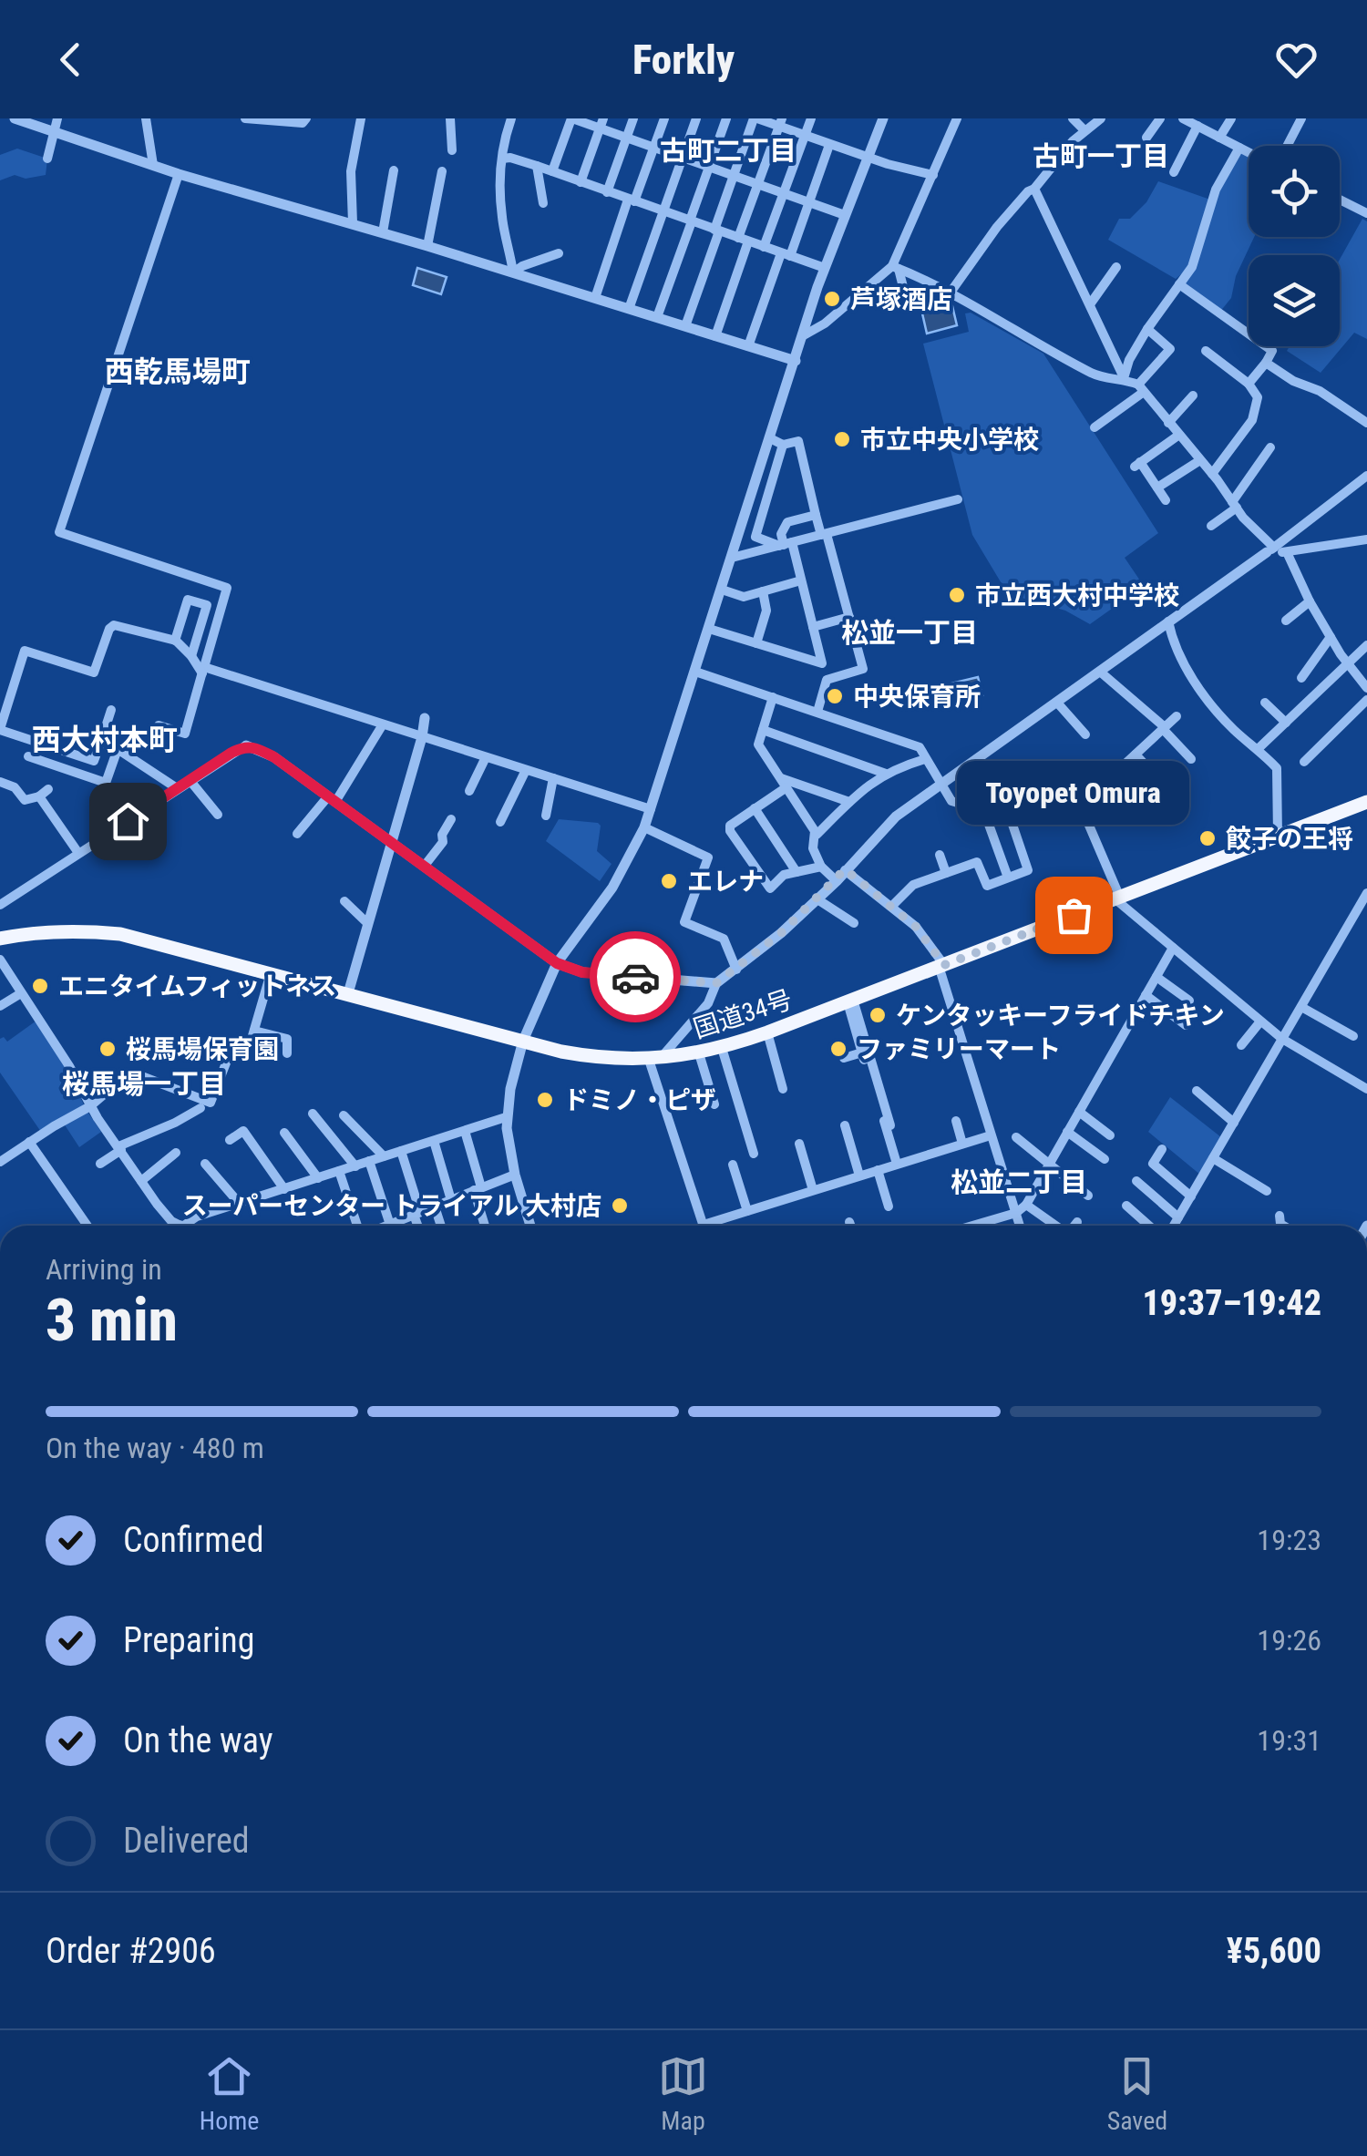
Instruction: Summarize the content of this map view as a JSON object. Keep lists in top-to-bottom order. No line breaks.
{"streets":{"highway":["国道34号"]},"districts":["古町二丁目","古町一丁目","西乾馬場町","松並一丁目","西大村本町","桜馬場一丁目","松並二丁目"],"places":["芦塚酒店","市立中央小学校","市立西大村中学校","中央保育所","餃子の王将","エレナ","Toyopet Omura","エニタイムフィットネス","ケンタッキーフライドチキン","桜馬場保育園","ファミリーマート","ドミノ・ピザ","スーパーセンター トライアル 大村店"],"page":{"header":"Forkly","bubble":"Toyopet Omura","heading":["3 min","Arriving in","19:37–19:42"],"panel":["Order #2906","¥5,600"],"bar":"On the way · 480 m","list":[["Confirmed","19:23"],["Preparing","19:26"],["On the way","19:31"],"Delivered"],"tabs":["Home","Map","Saved"]}}
